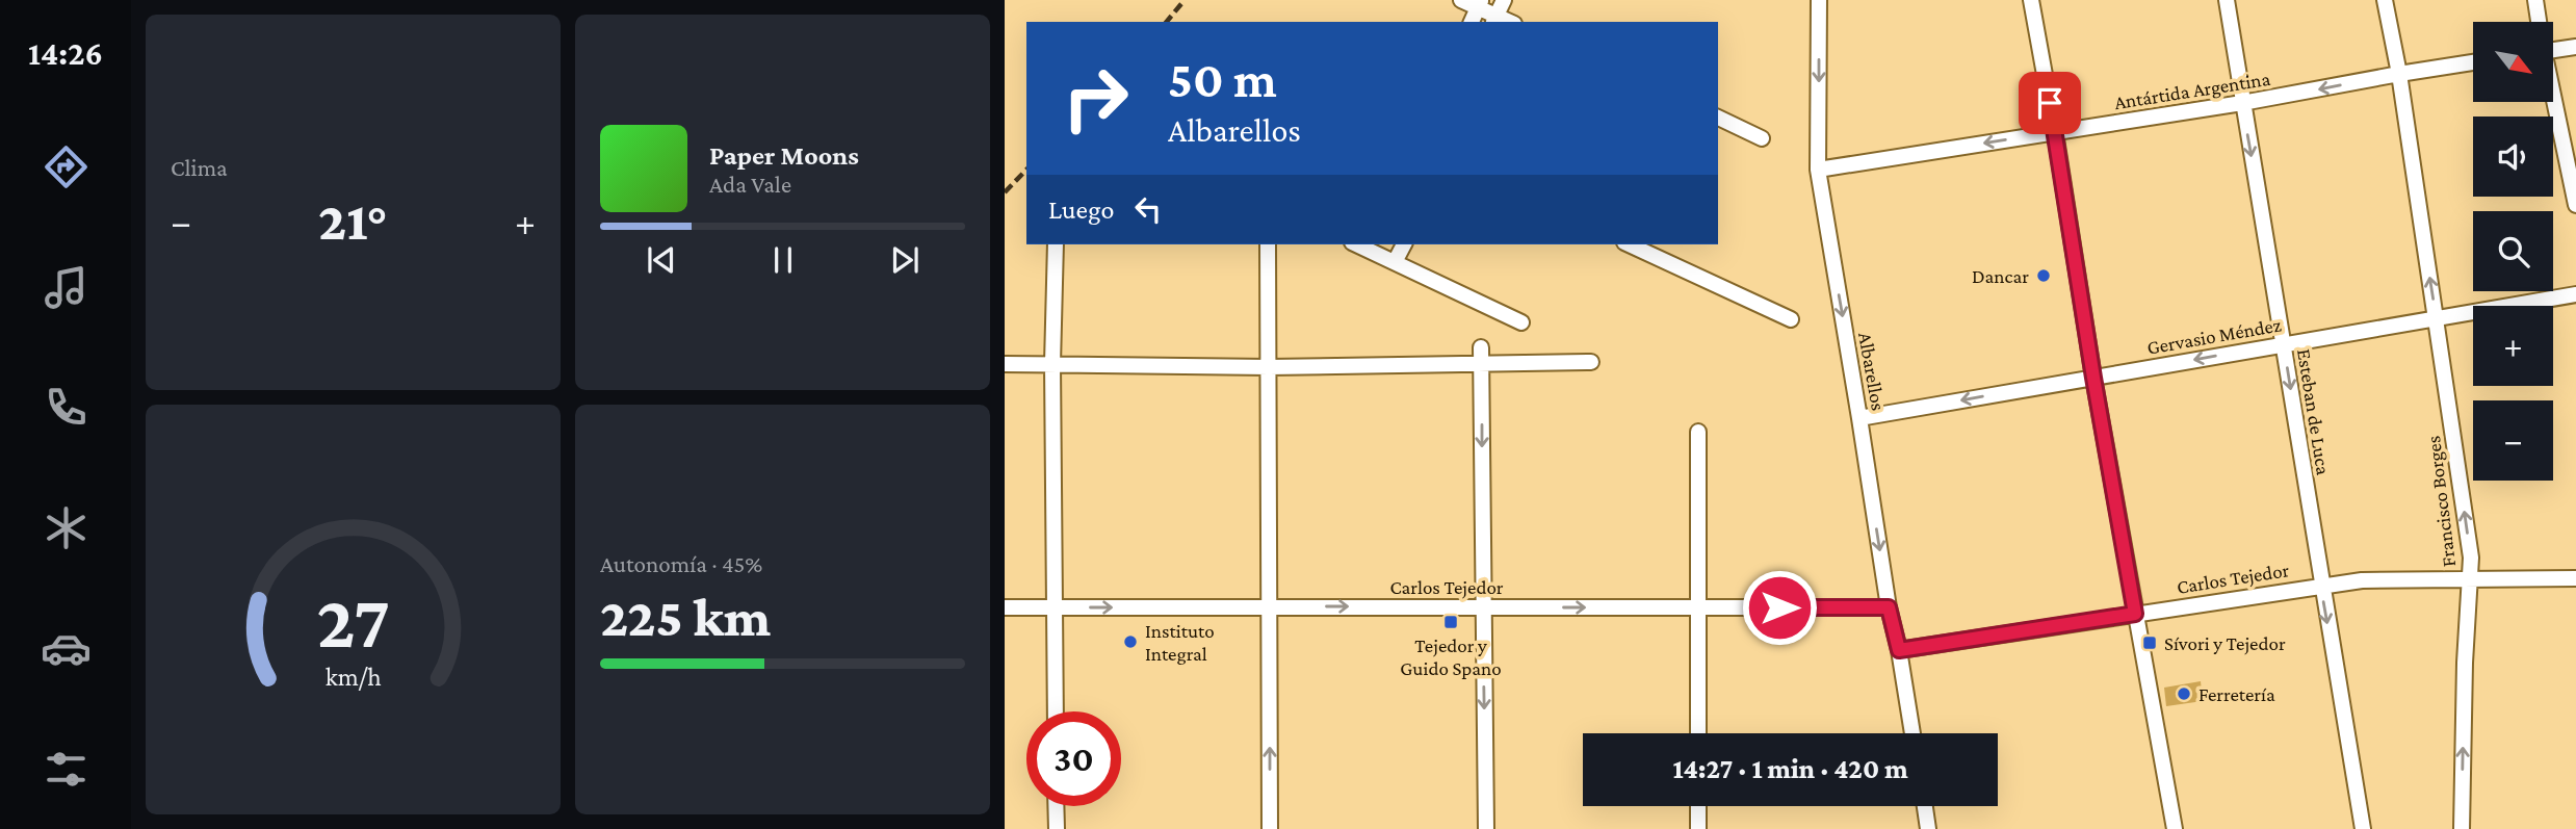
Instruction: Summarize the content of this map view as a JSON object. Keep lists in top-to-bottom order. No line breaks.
{"streets":{"street":["Antártida Argentina","Gervasio Méndez","Albarellos","Esteban de Luca","Francisco Borges","Carlos Tejedor"]},"crossings":[["Antártida Argentina","Albarellos"],["Antártida Argentina","Esteban de Luca"],["Antártida Argentina","Francisco Borges"],["Gervasio Méndez","Albarellos"],["Gervasio Méndez","Esteban de Luca"],["Gervasio Méndez","Francisco Borges"],["Albarellos","Carlos Tejedor"],["Esteban de Luca","Carlos Tejedor"],["Francisco Borges","Carlos Tejedor"]],"one_way":["Antártida Argentina","Gervasio Méndez","Albarellos","Esteban de Luca","Francisco Borges","Carlos Tejedor"],"places":{"other":["Dancar","Instituto Integral","Ferretería"],"transit":["Tejedor y Guido Spano","Sívori y Tejedor"]},"north":"bottom right","page":{"tabs":"14:26","tile":["Clima",["Autonomía · 45%","225 km"]],"map_buttons":["+","−"],"turn":["50 m","Albarellos"],"song":["Paper Moons","Ada Vale"],"then":"Luego","heat":["−","21°","+"],"limit":"30","trip":"14:27 · 1 min · 420 m","gauge":["27","km/h"]}}
